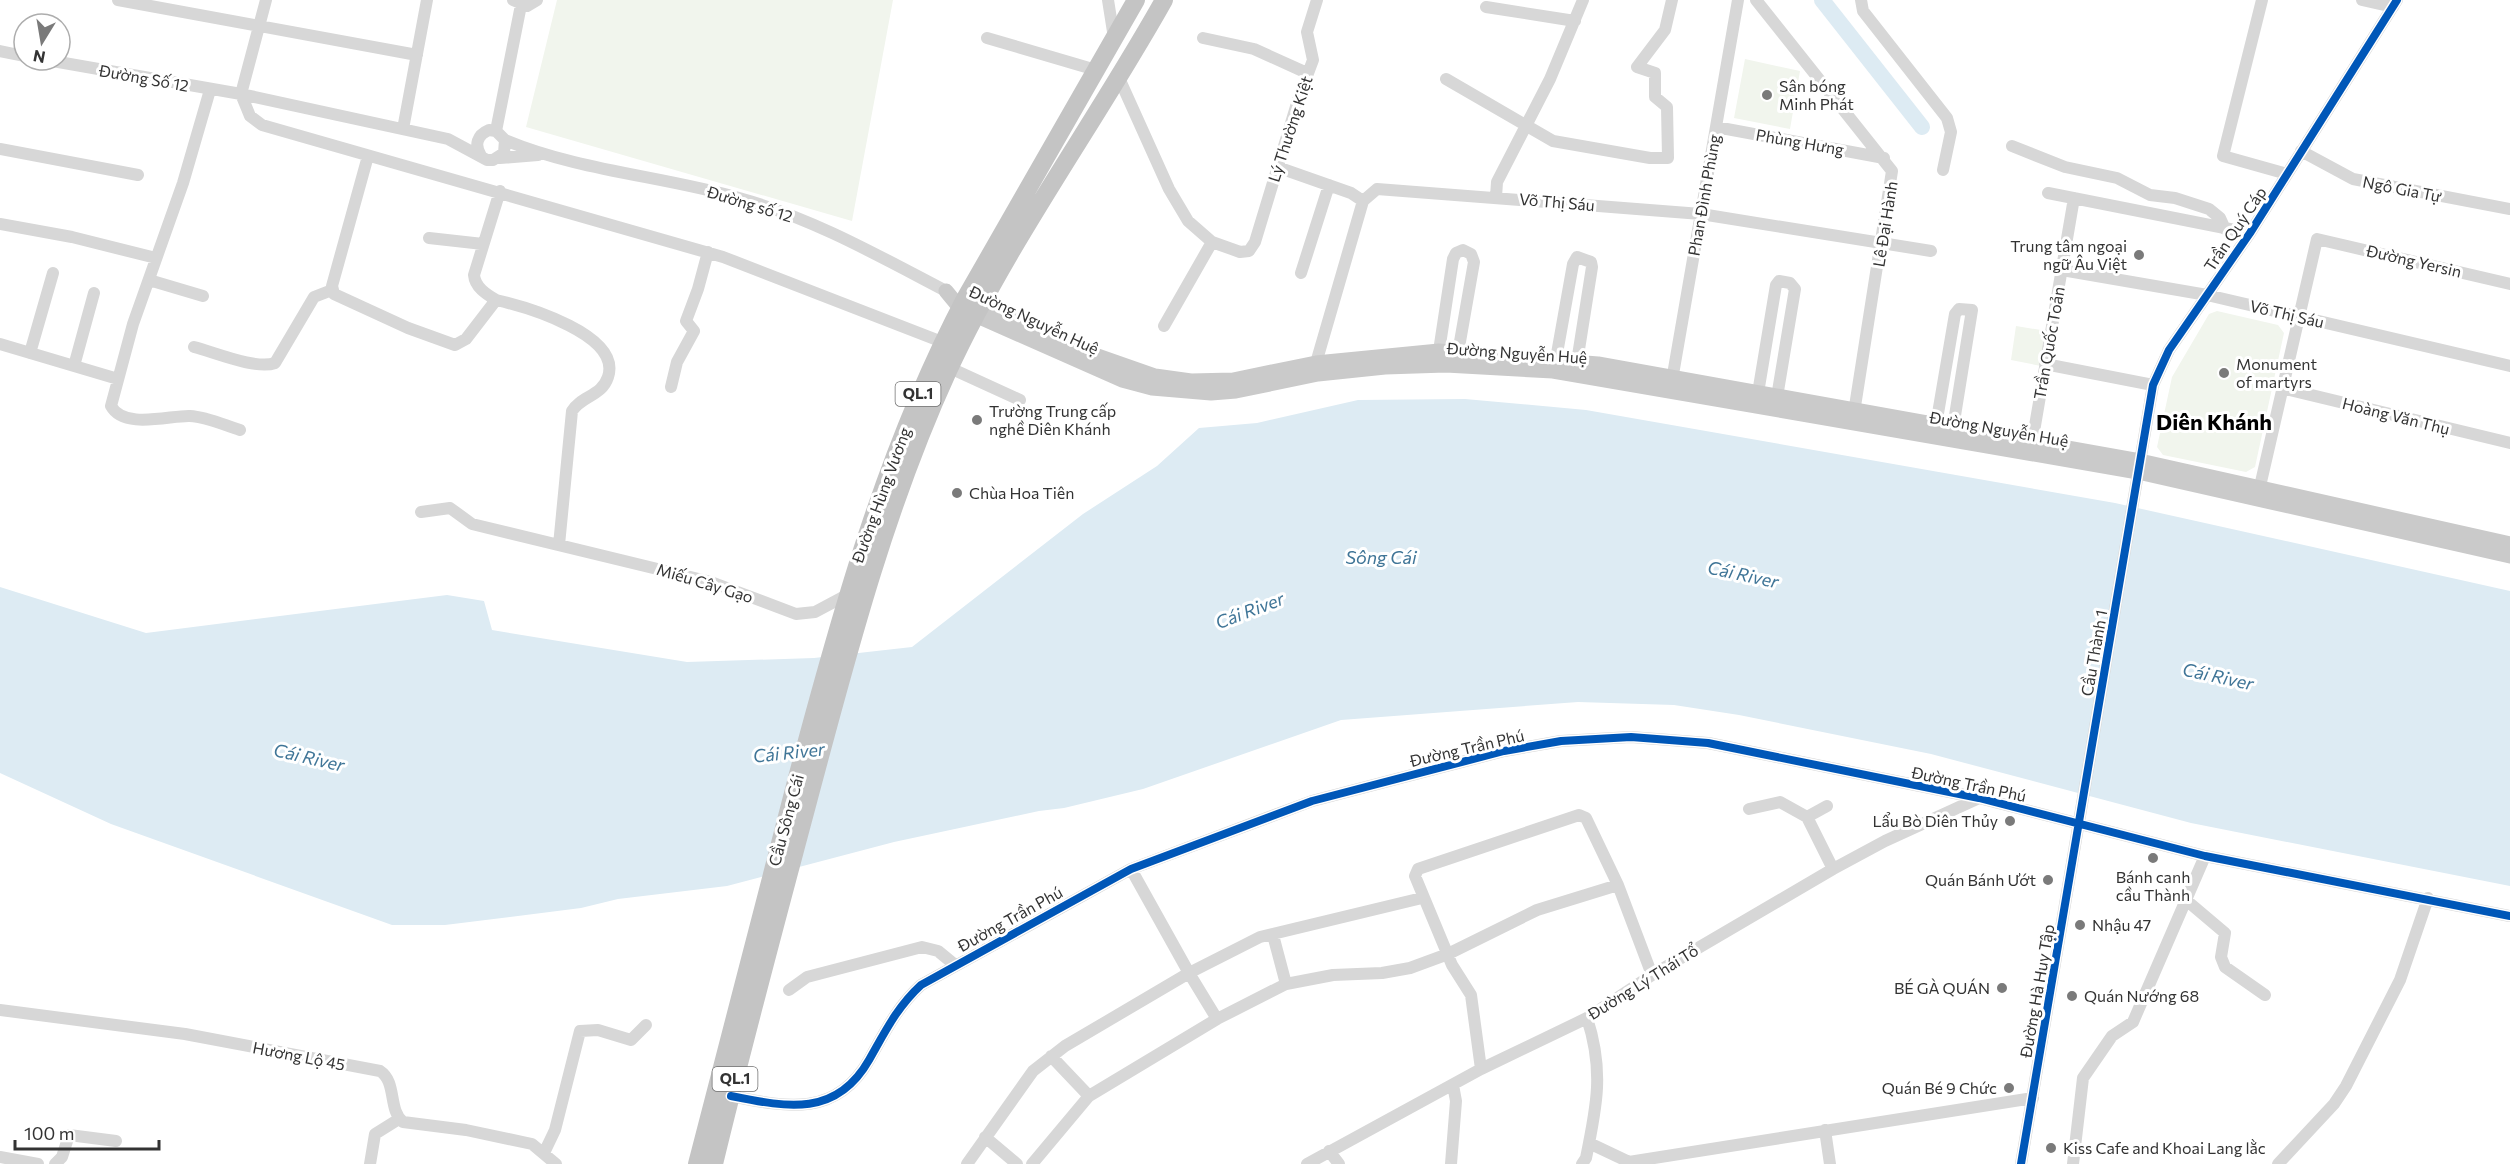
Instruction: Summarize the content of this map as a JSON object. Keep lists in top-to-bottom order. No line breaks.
{"streets":{"highway":["QL.1","Đường Hùng Vương","Cầu Sông Cái"],"main road":["Đường Nguyễn Huệ"],"street":["Đường Số 12","Lý Thường Kiệt","Phùng Hưng","Ngô Gia Tự","Phan Đình Phùng","Võ Thị Sáu","Đường số 12","Lê Đại Hành","Trần Quý Cáp","Đường Yersin","Trần Quốc Toản","Hoàng Văn Thụ","Miếu Cây Gạo","Cầu Thành 1","Đường Trần Phú","Đường Lý Thái Tổ","Đường Hà Huy Tập","Hương Lộ 45"]},"crossings":[["Phùng Hưng","Phan Đình Phùng"],["Phùng Hưng","Lê Đại Hành"],["Ngô Gia Tự","Trần Quý Cáp"],["Phan Đình Phùng","Võ Thị Sáu"],["Phan Đình Phùng","Đường Nguyễn Huệ"],["Võ Thị Sáu","Lê Đại Hành"],["Võ Thị Sáu","Trần Quý Cáp"],["Võ Thị Sáu","Đường Yersin"],["Võ Thị Sáu","Trần Quốc Toản"],["Đường số 12","Đường Nguyễn Huệ"],["Lê Đại Hành","Đường Nguyễn Huệ"],["Trần Quý Cáp","Đường Nguyễn Huệ"],["Trần Quý Cáp","Cầu Thành 1"],["Đường Nguyễn Huệ","Trần Quốc Toản"],["Đường Nguyễn Huệ","Đường Hùng Vương"],["QL.1","Đường Hùng Vương"],["QL.1","Đường Trần Phú"],["QL.1","Cầu Sông Cái"],["Đường Hùng Vương","Miếu Cây Gạo"],["Đường Hùng Vương","Cầu Sông Cái"],["Miếu Cây Gạo","Cầu Sông Cái"],["Cầu Thành 1","Đường Trần Phú"],["Cầu Thành 1","Đường Hà Huy Tập"],["Đường Trần Phú","Đường Lý Thái Tổ"],["Đường Trần Phú","Đường Hà Huy Tập"]],"districts":["Diên Khánh"],"water":["Sông Cái","Cái River"],"places":["Sân bóng Minh Phát","Trung tâm ngoại ngữ Âu Việt","Monument of martyrs","Trường Trung cấp nghề Diên Khánh","Chùa Hoa Tiên","Lẩu Bò Diên Thủy","Bánh canh cầu Thành","Quán Bánh Ướt","Nhậu 47","BÉ GÀ QUÁN","Quán Nướng 68","Quán Bé 9 Chức","Kiss Cafe and Khoai Lang lằc"],"scale_bar":"100 m","north":"bottom"}
